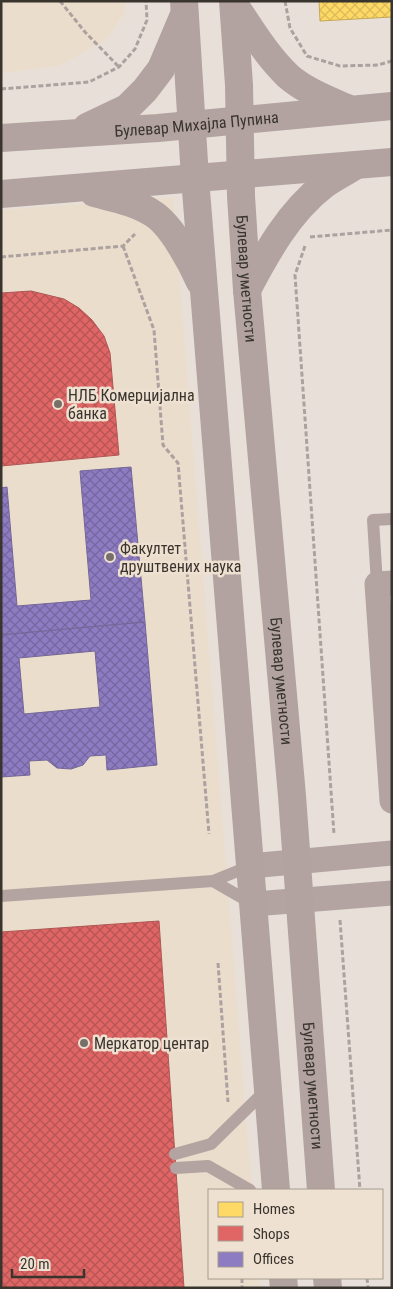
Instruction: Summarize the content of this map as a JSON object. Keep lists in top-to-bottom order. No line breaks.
{"streets":{"street":["Булевар Михајла Пупина","Булевар уметности"]},"crossings":[["Булевар Михајла Пупина","Булевар уметности"]],"places":["НЛБ Комерцијална банка","Факултет друштвених наука","Меркатор центар"],"legend":["Homes","Shops","Offices"],"scale_bar":"20 m"}
